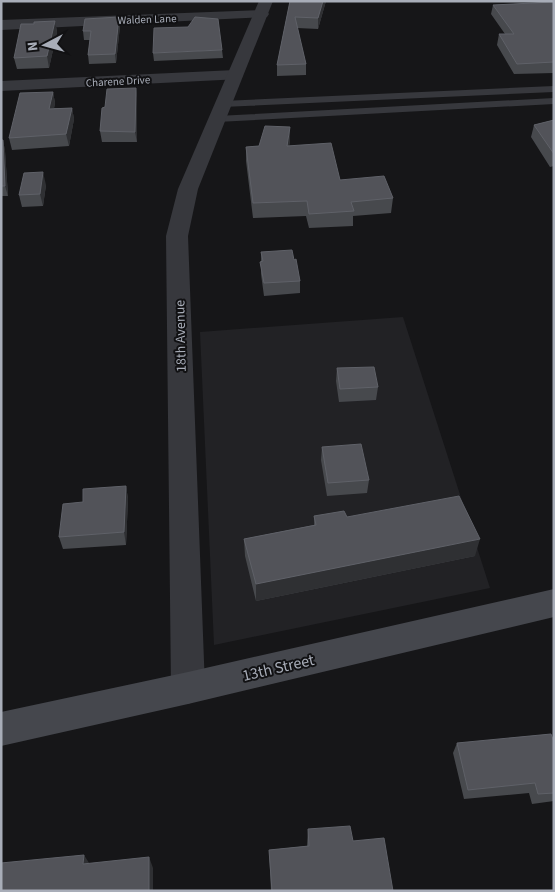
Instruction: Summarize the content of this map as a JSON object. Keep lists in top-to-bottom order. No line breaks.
{"streets":{"main road":["13th Street"],"street":["Walden Lane","Charene Drive","18th Avenue"]},"crossings":[["Walden Lane","18th Avenue"],["Charene Drive","18th Avenue"],["18th Avenue","13th Street"]],"north":"left"}
